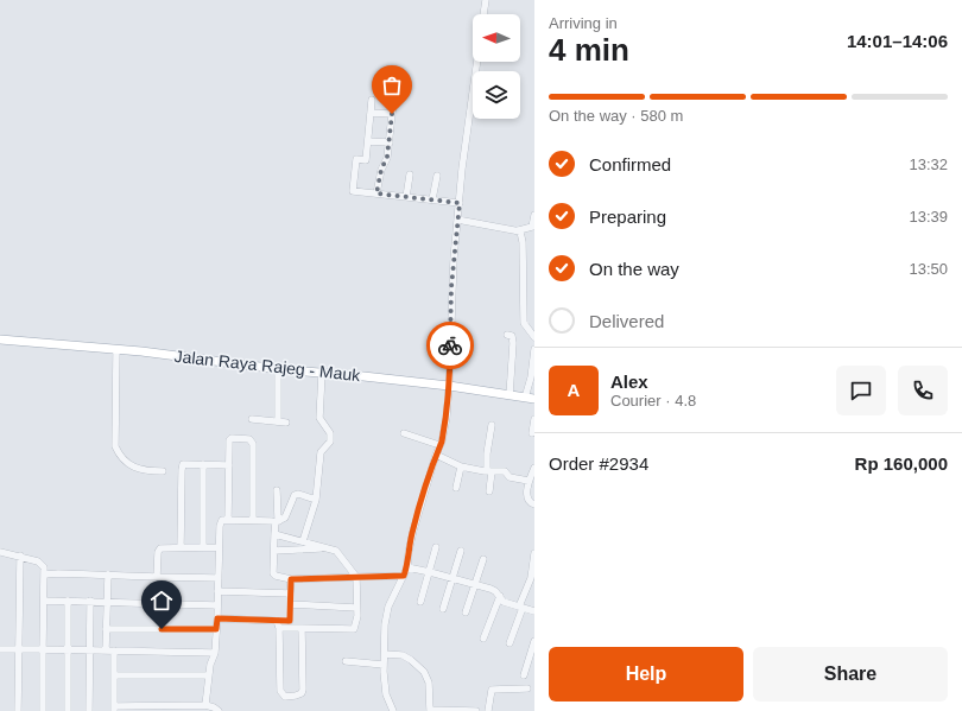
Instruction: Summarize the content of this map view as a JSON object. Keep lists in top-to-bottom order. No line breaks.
{"streets":{"main road":["Jalan Raya Rajeg - Mauk"]},"north":"left","page":{"heading":["4 min","Arriving in","14:01–14:06"],"panel":["Alex","Courier · 4.8","Order #2934","Rp 160,000"],"bar":"On the way · 580 m","list":[["Confirmed","13:32"],["Preparing","13:39"],["On the way","13:50"],"Delivered"],"round":"A","buttons":["Help","Share"]}}
